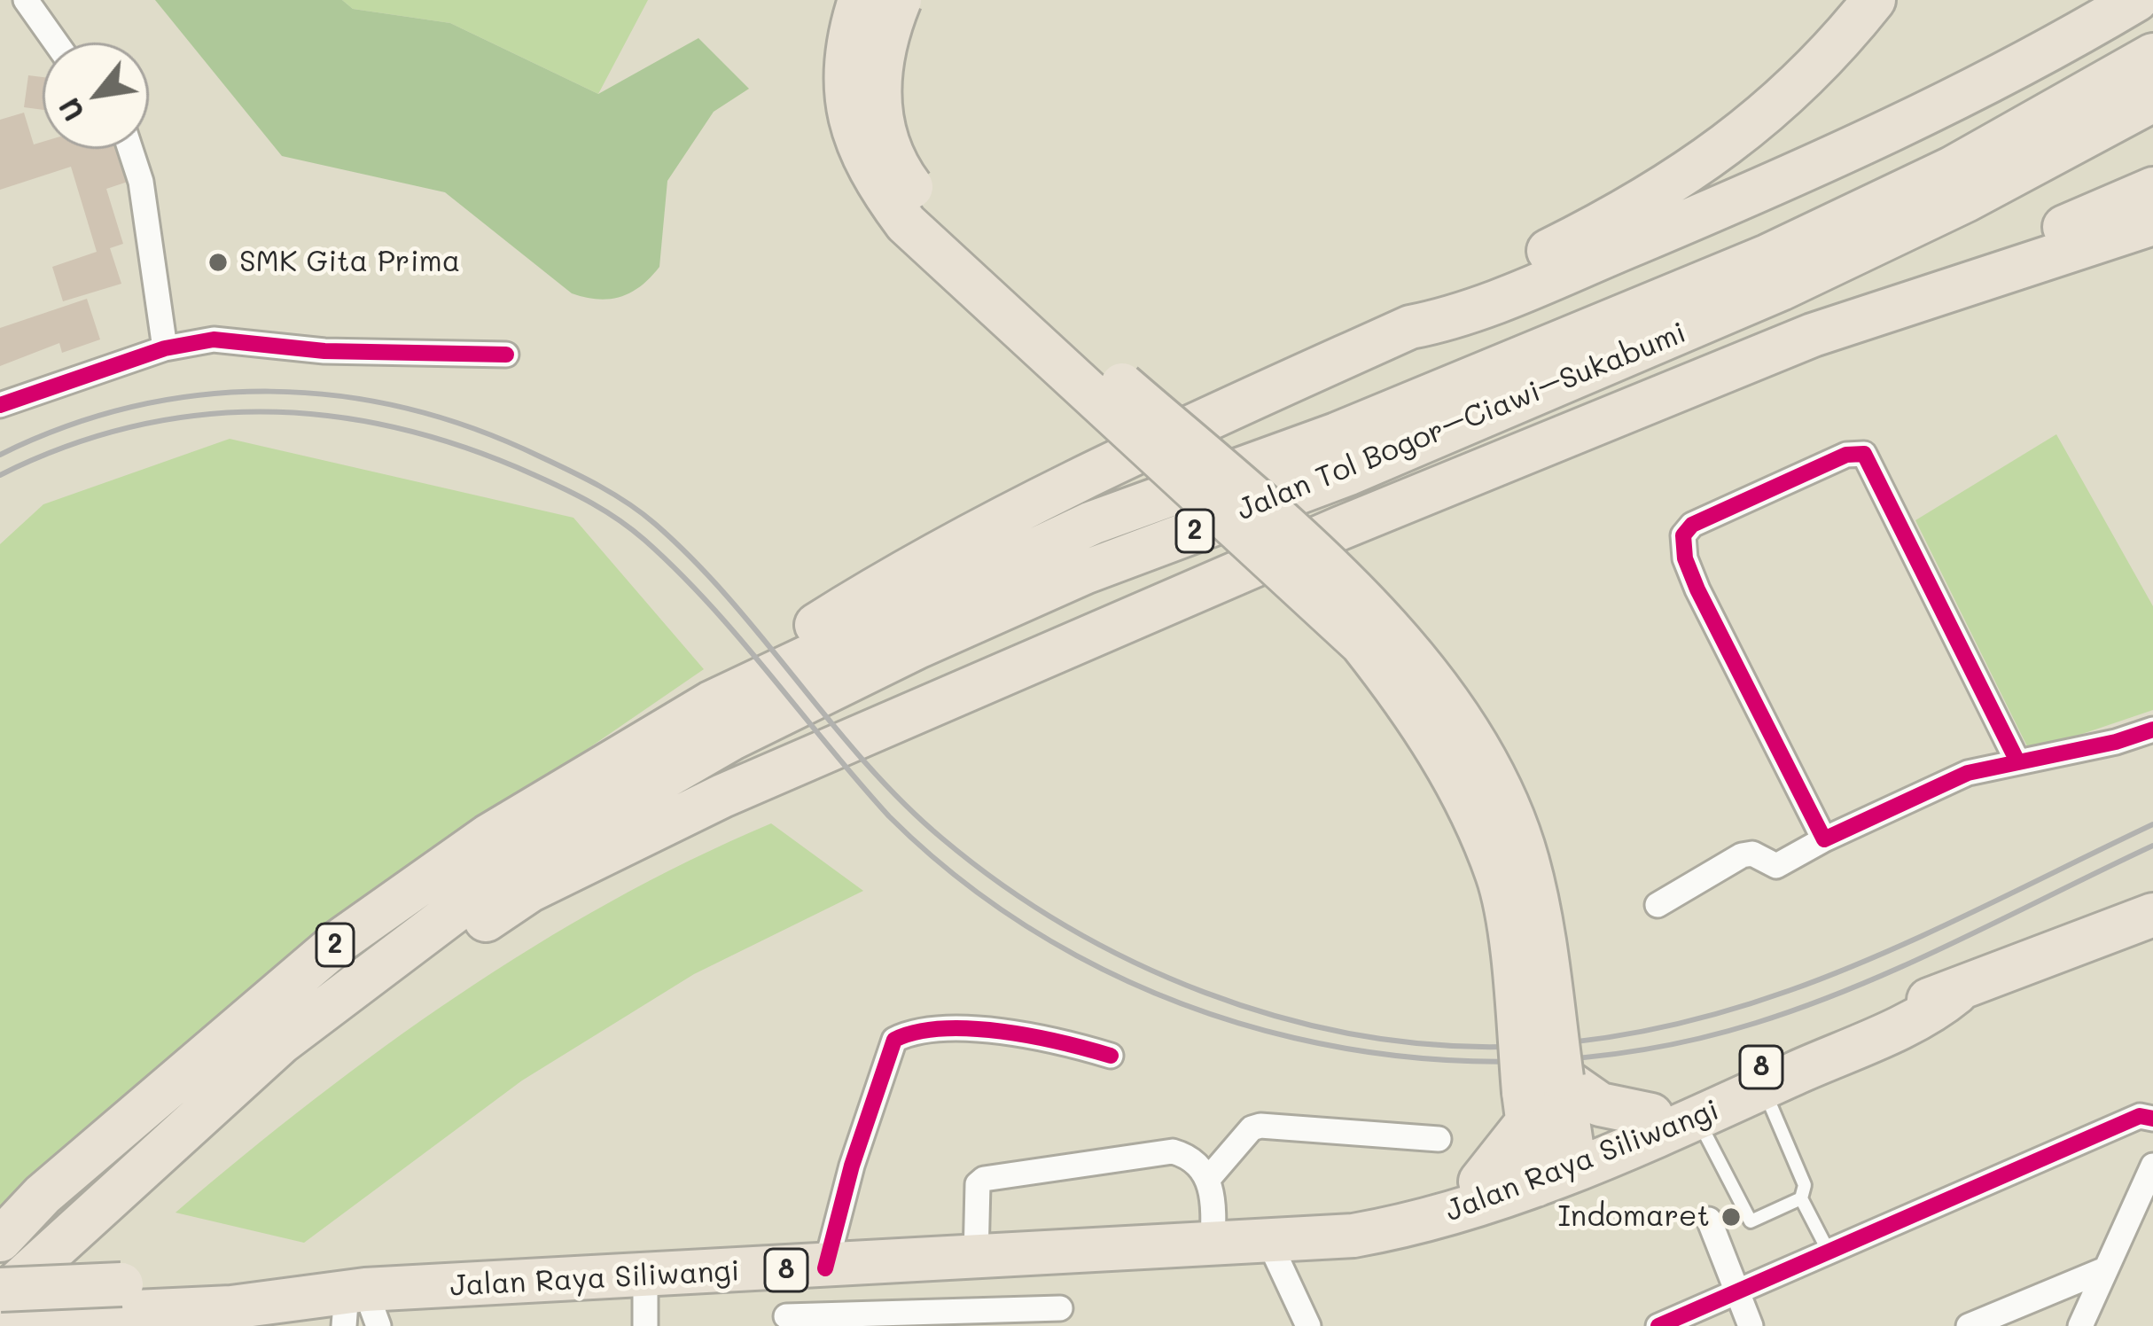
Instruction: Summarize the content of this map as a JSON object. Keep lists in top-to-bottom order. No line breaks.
{"streets":{"highway":["Jalan Tol Bogor–Ciawi–Sukabumi","2","8","Jalan Raya Siliwangi"]},"places":["SMK Gita Prima","Indomaret"],"north":"bottom left"}
